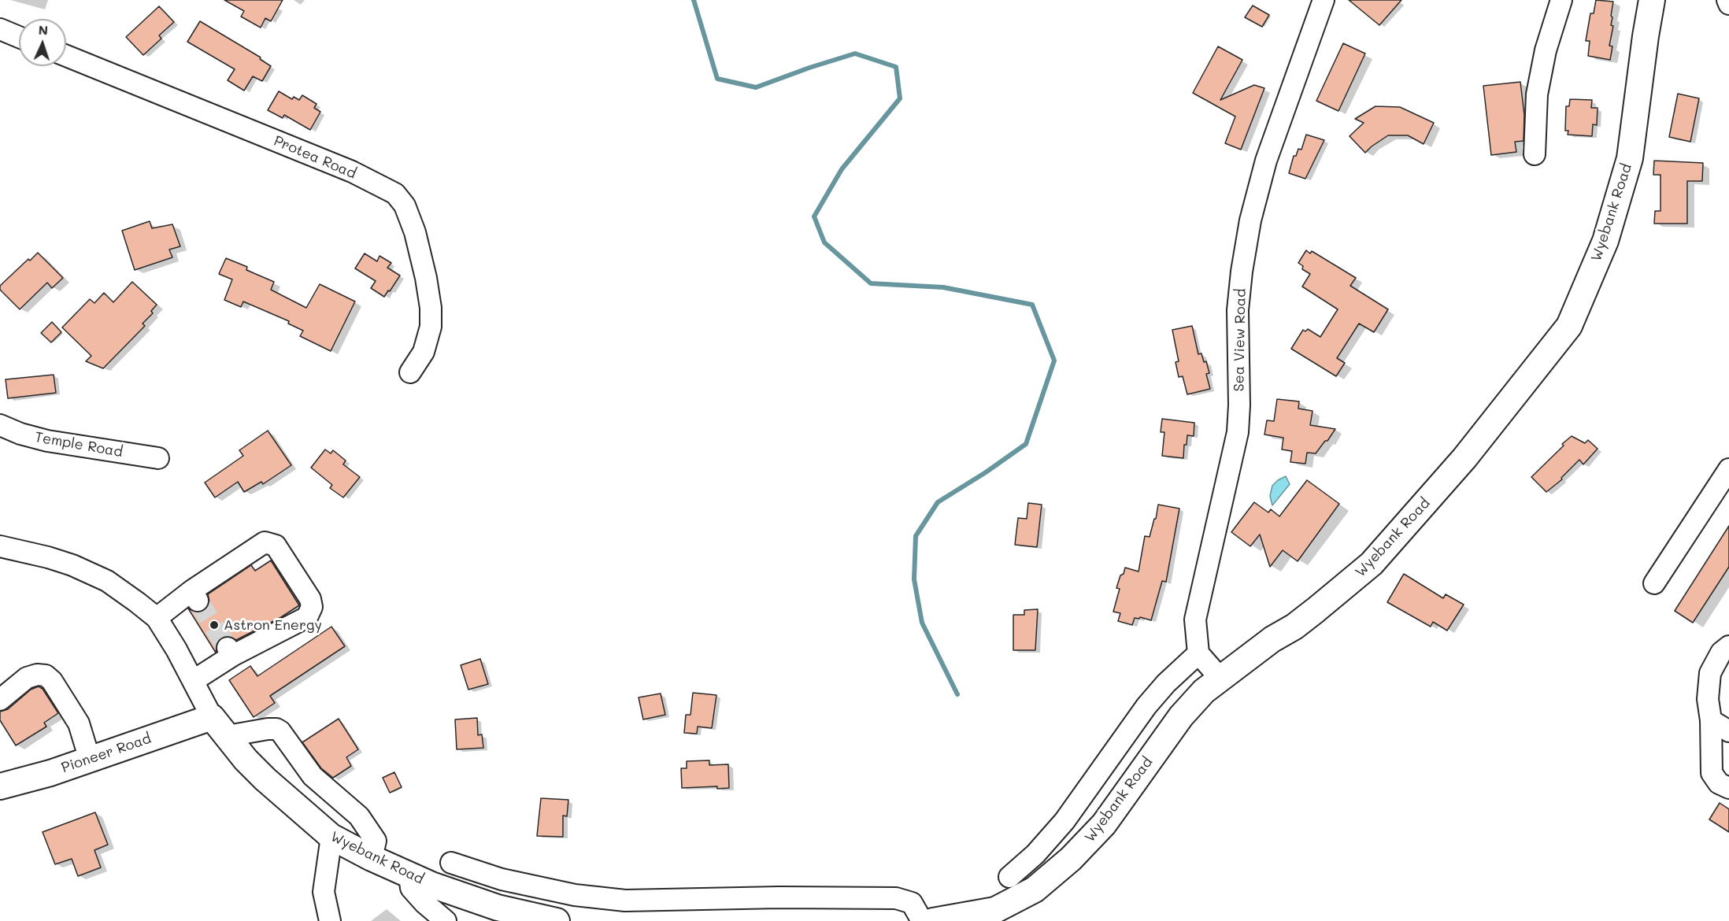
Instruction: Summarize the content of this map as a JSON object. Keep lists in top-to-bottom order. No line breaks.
{"streets":{"main road":["Wyebank Road","Pioneer Road"],"street":["Protea Road","Sea View Road","Temple Road"]},"crossings":[["Wyebank Road","Pioneer Road"]],"places":["Astron Energy"],"north":"top"}
